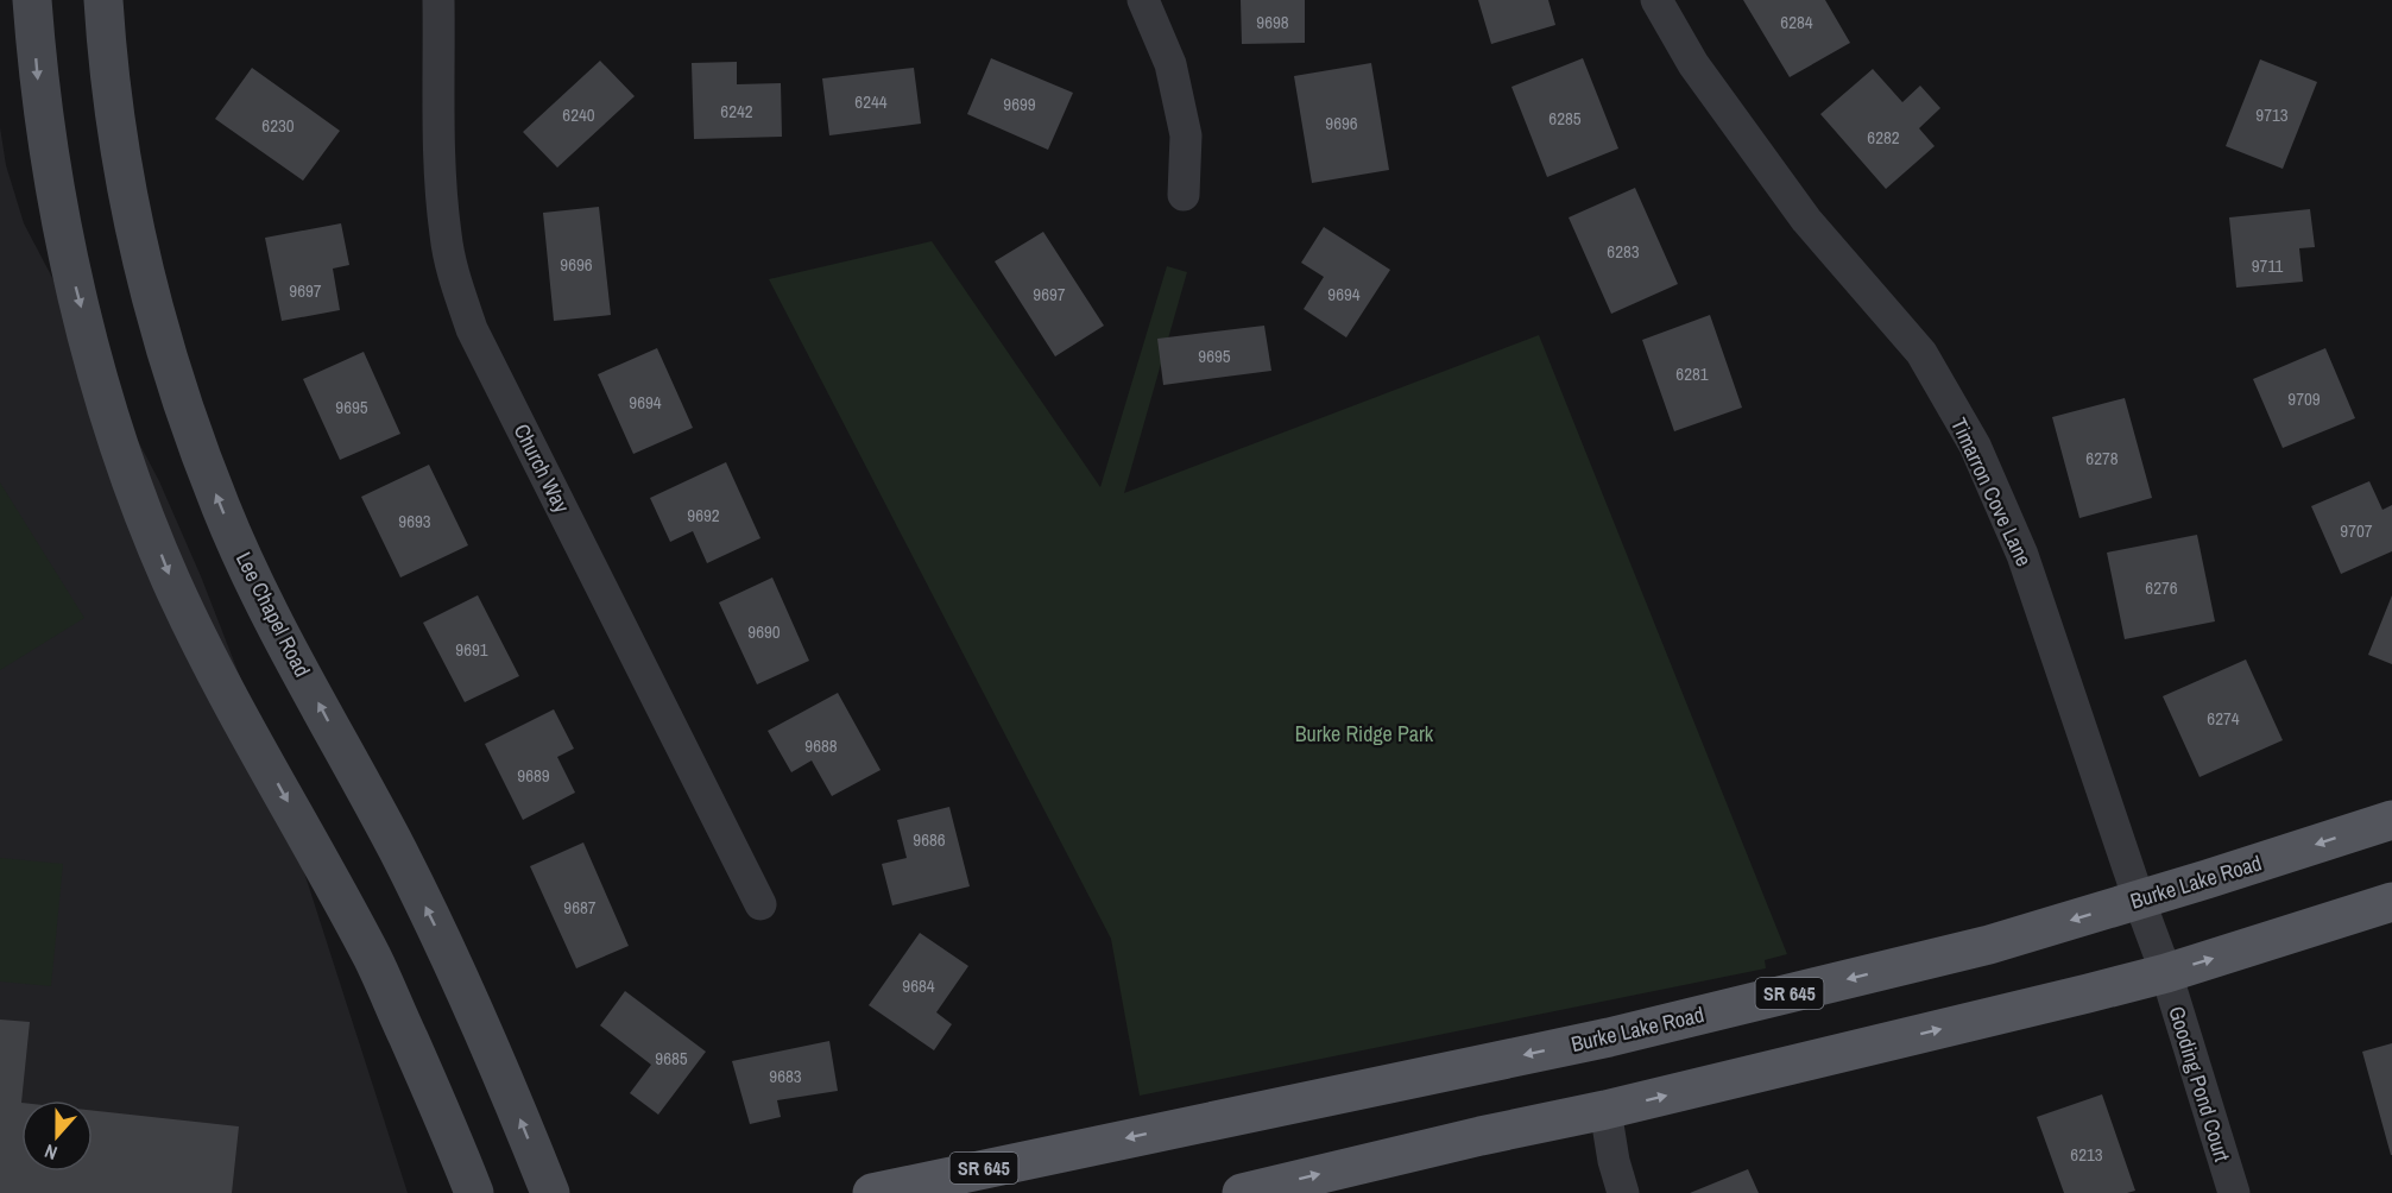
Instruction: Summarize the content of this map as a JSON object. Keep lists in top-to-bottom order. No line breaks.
{"streets":{"main road":["Lee Chapel Road","Burke Lake Road","SR 645"],"street":["Church Way","Timarron Cove Lane","Gooding Pond Court"]},"crossings":[["Timarron Cove Lane","Burke Lake Road"],["Timarron Cove Lane","Gooding Pond Court"]],"parks":["Burke Ridge Park"],"house_numbers":["9698","6284","6244","9699","6242","6240","9713","6285","9696","6230","6282","6283","9696","9711","9697","9697","9694","9695","6281","9709","9694","9695","6278","9692","9693","9707","6276","9690","9691","6274","9688","9689","9686","9687","9684","9685","9683","6213"],"north":"bottom"}
